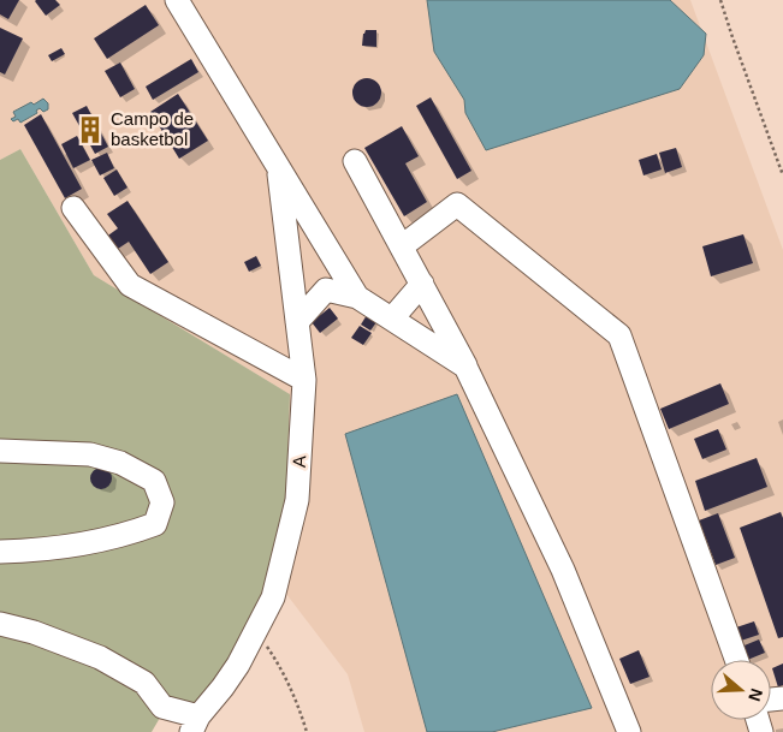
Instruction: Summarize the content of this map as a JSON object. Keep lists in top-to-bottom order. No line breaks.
{"streets":{"street":["A"]},"places":{"building":["Campo de basketbol"]},"north":"right"}
